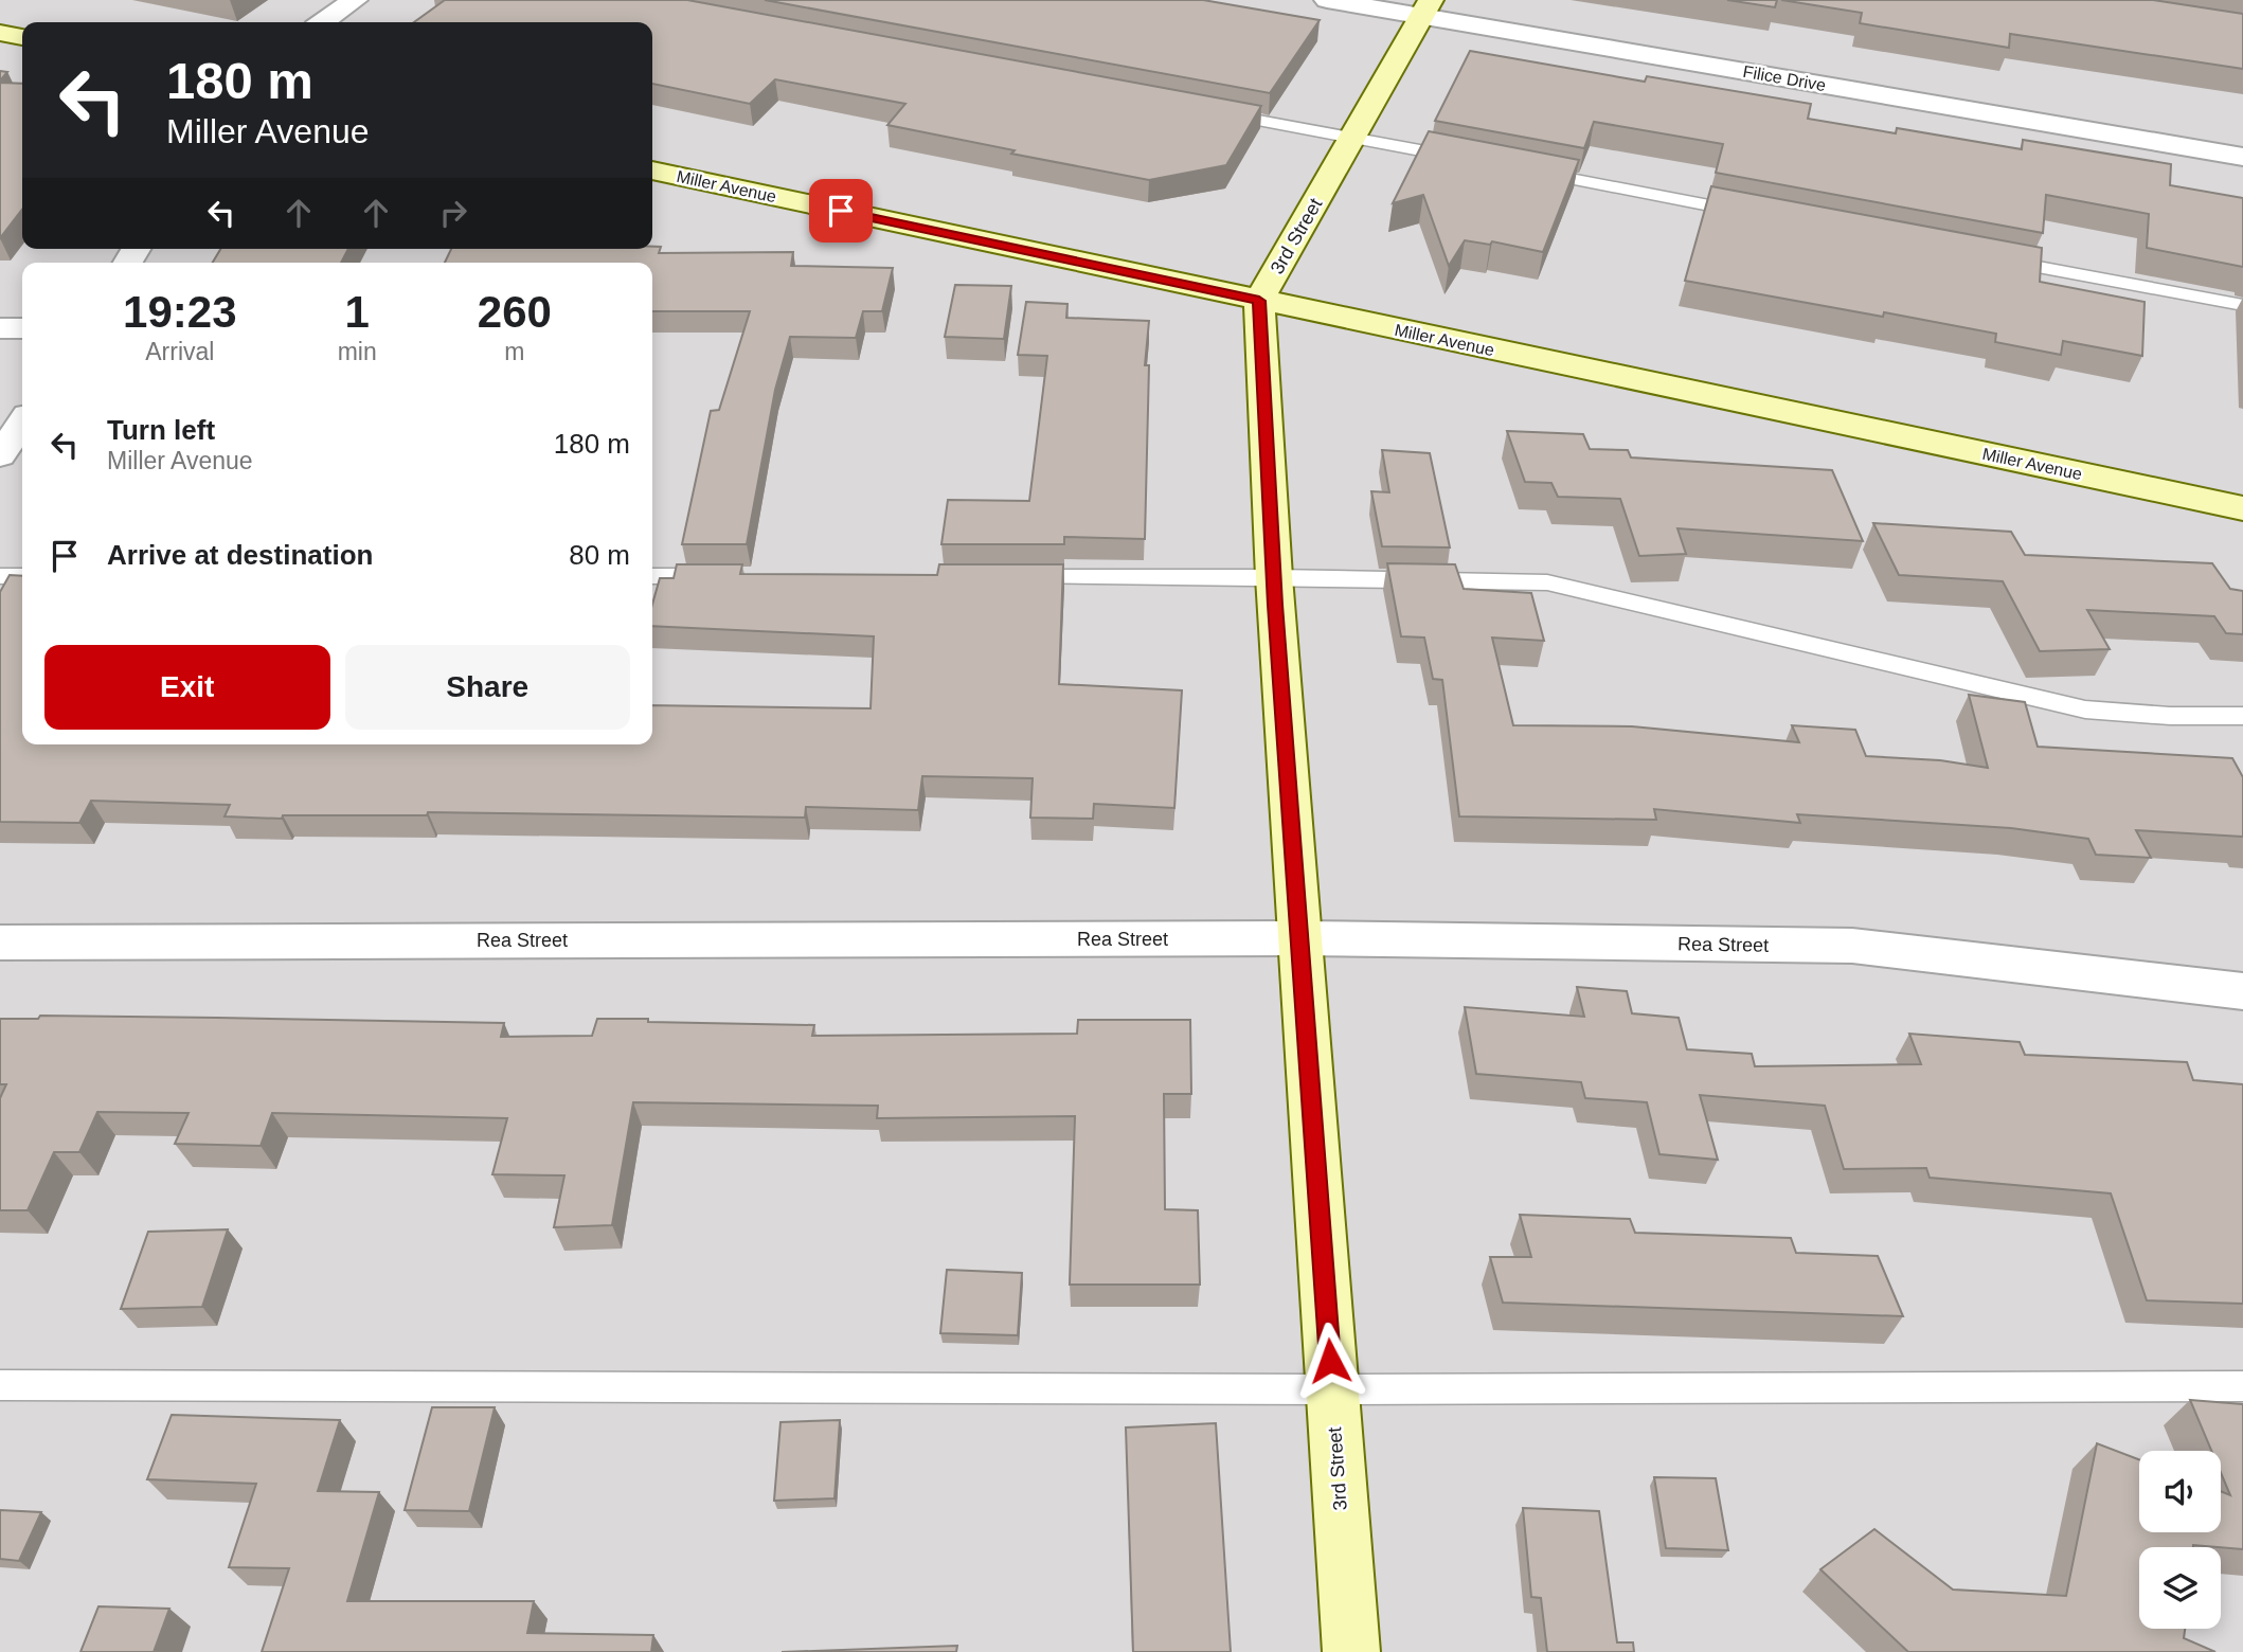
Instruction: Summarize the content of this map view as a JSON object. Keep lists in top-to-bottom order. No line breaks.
{"streets":{"street":["Filice Drive","Miller Avenue","3rd Street","Rea Street"]},"crossings":[["Filice Drive","3rd Street"],["Miller Avenue","3rd Street"],["3rd Street","Rea Street"]],"page":{"turn":["180 m","Miller Avenue"],"eta":["19:23","Arrival","1","min","260","m"],"list":[{"name":"Turn left","note":"Miller Avenue","value":"180 m"},{"name":"Arrive at destination","value":"80 m"}],"buttons":["Exit","Share"]}}
